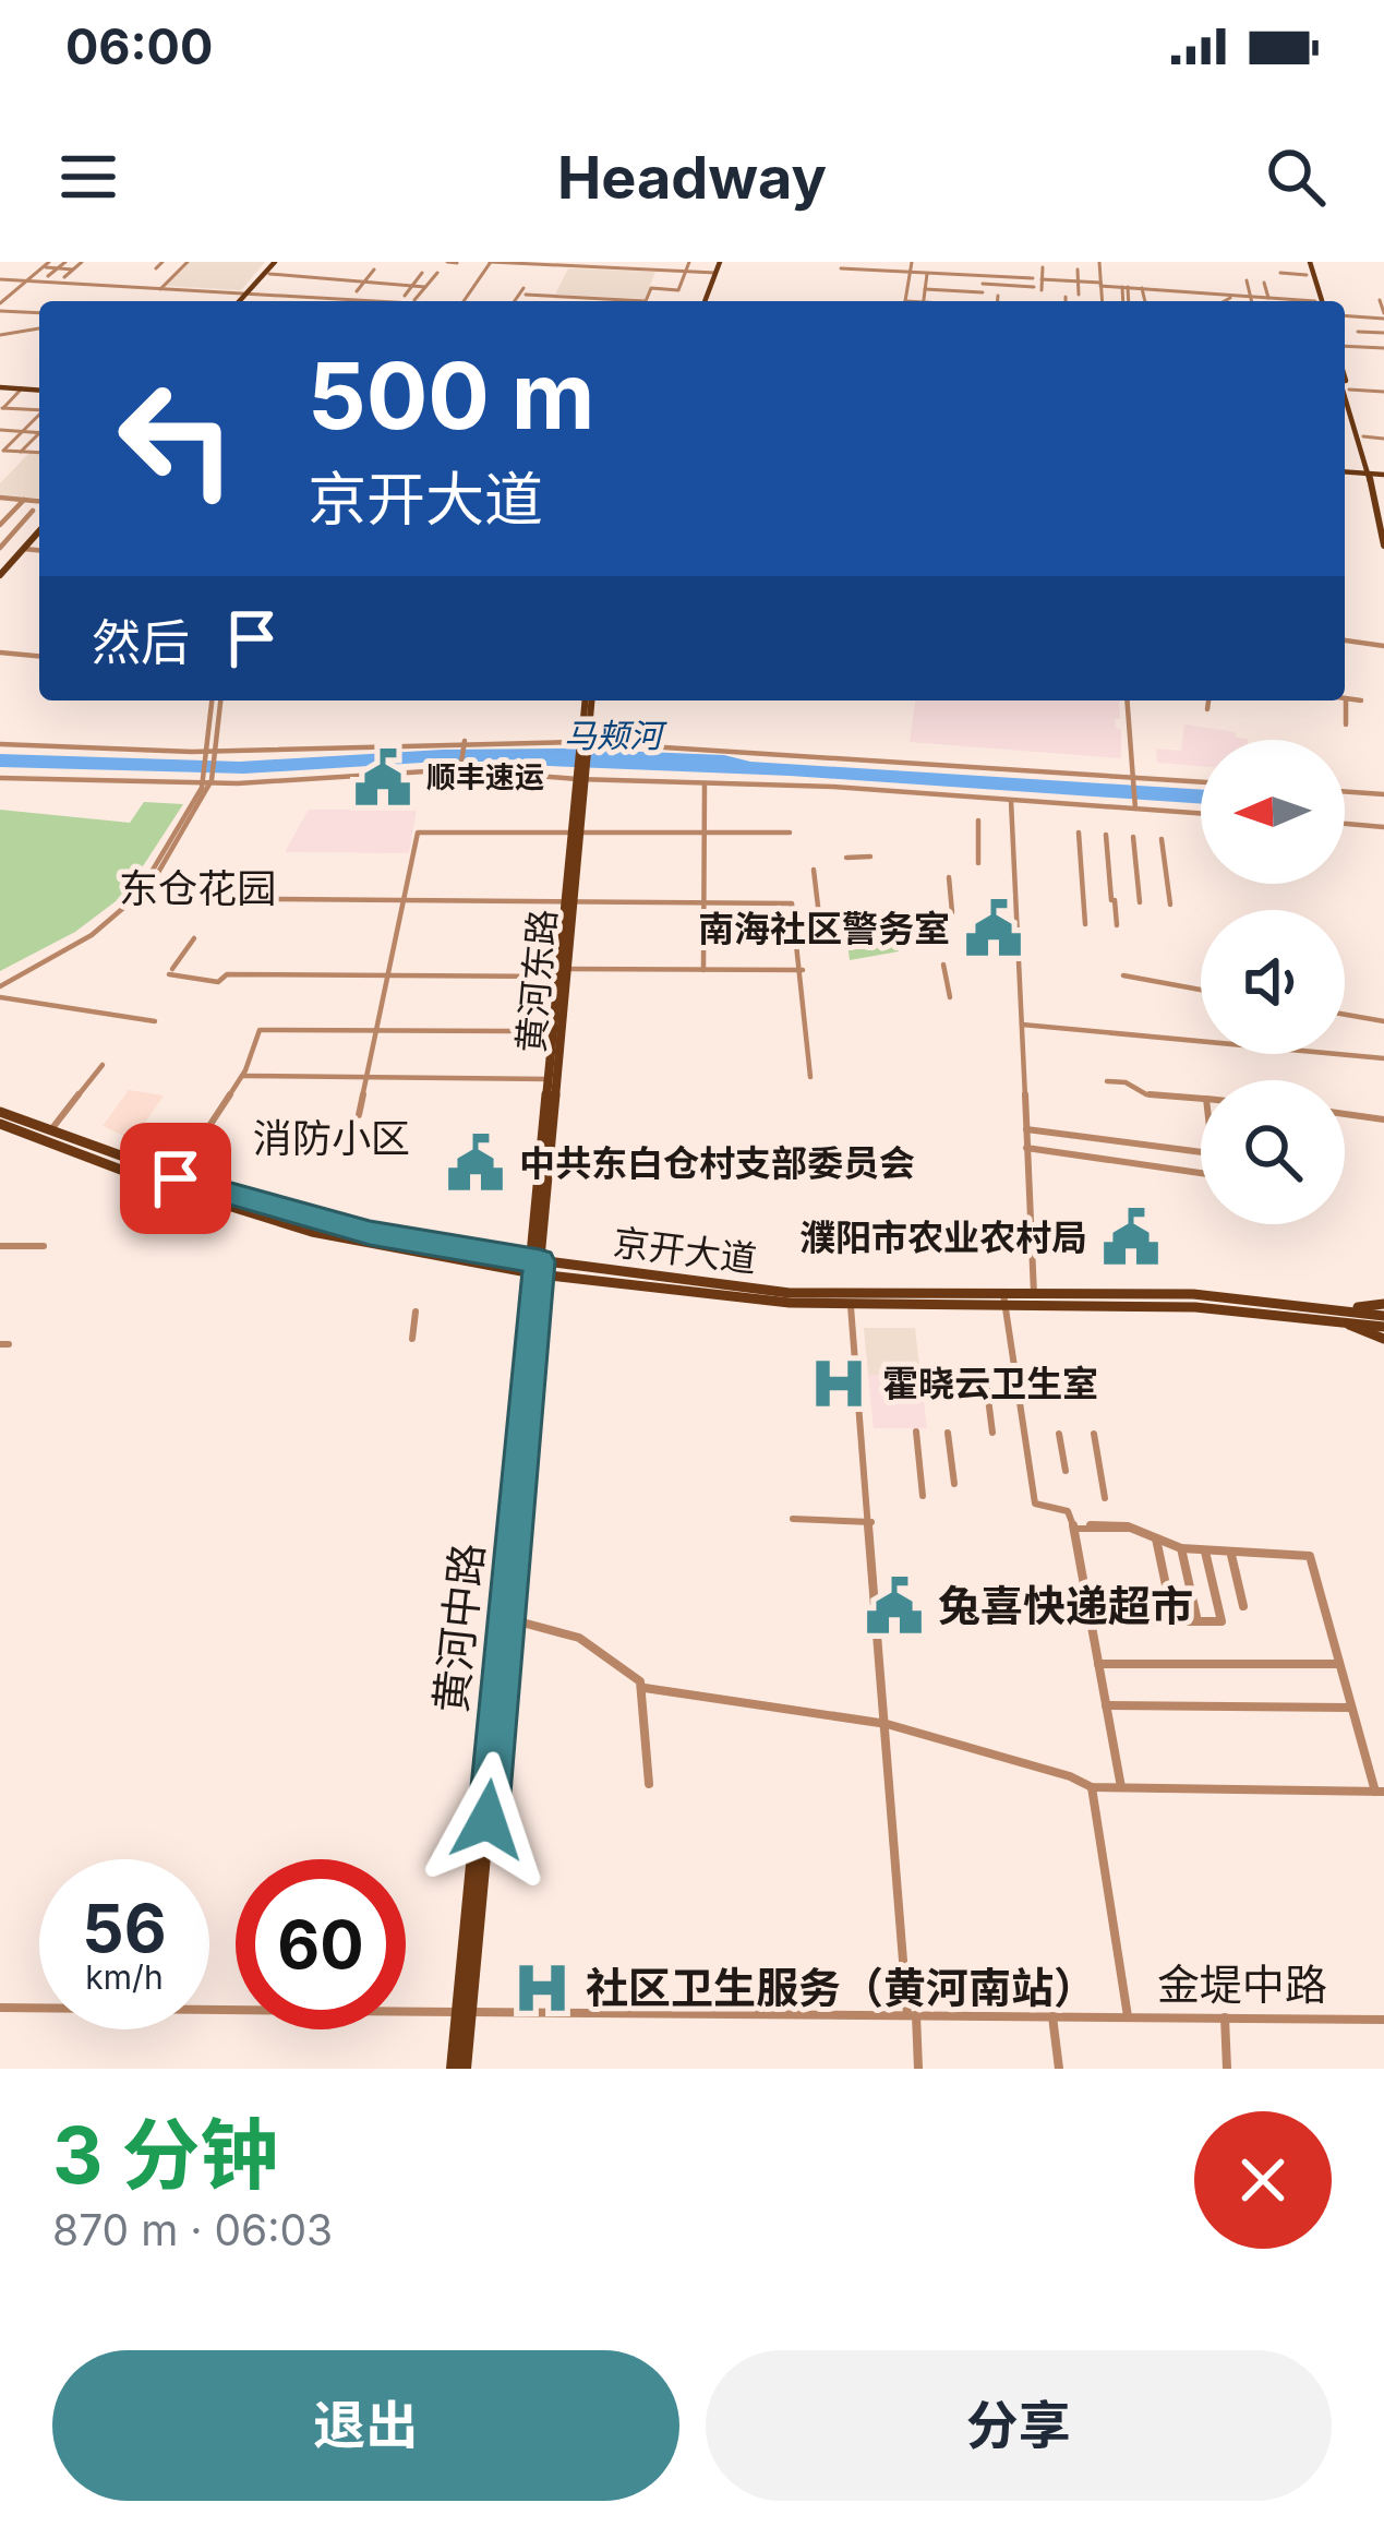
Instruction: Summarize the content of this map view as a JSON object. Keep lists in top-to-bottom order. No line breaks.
{"streets":{"main road":["黄河东路","京开大道","黄河中路"],"street":["金堤中路"]},"crossings":[["黄河东路","京开大道"],["黄河东路","黄河中路"],["京开大道","黄河中路"],["黄河中路","金堤中路"]],"districts":["东仓花园","消防小区"],"water":["马颊河"],"places":{"public building":["顺丰速运","南海社区警务室","中共东白仓村支部委员会","濮阳市农业农村局","兔喜快递超市"],"hospital":["霍晓云卫生室","社区卫生服务（黄河南站）"]},"north":"left","page":{"status":"06:00","header":"Headway","turn":["500 m","京开大道"],"then":"然后","speed":"56 km/h","limit":"60","heading":["3 分钟","870 m · 06:03"],"buttons":["退出","分享"]}}
